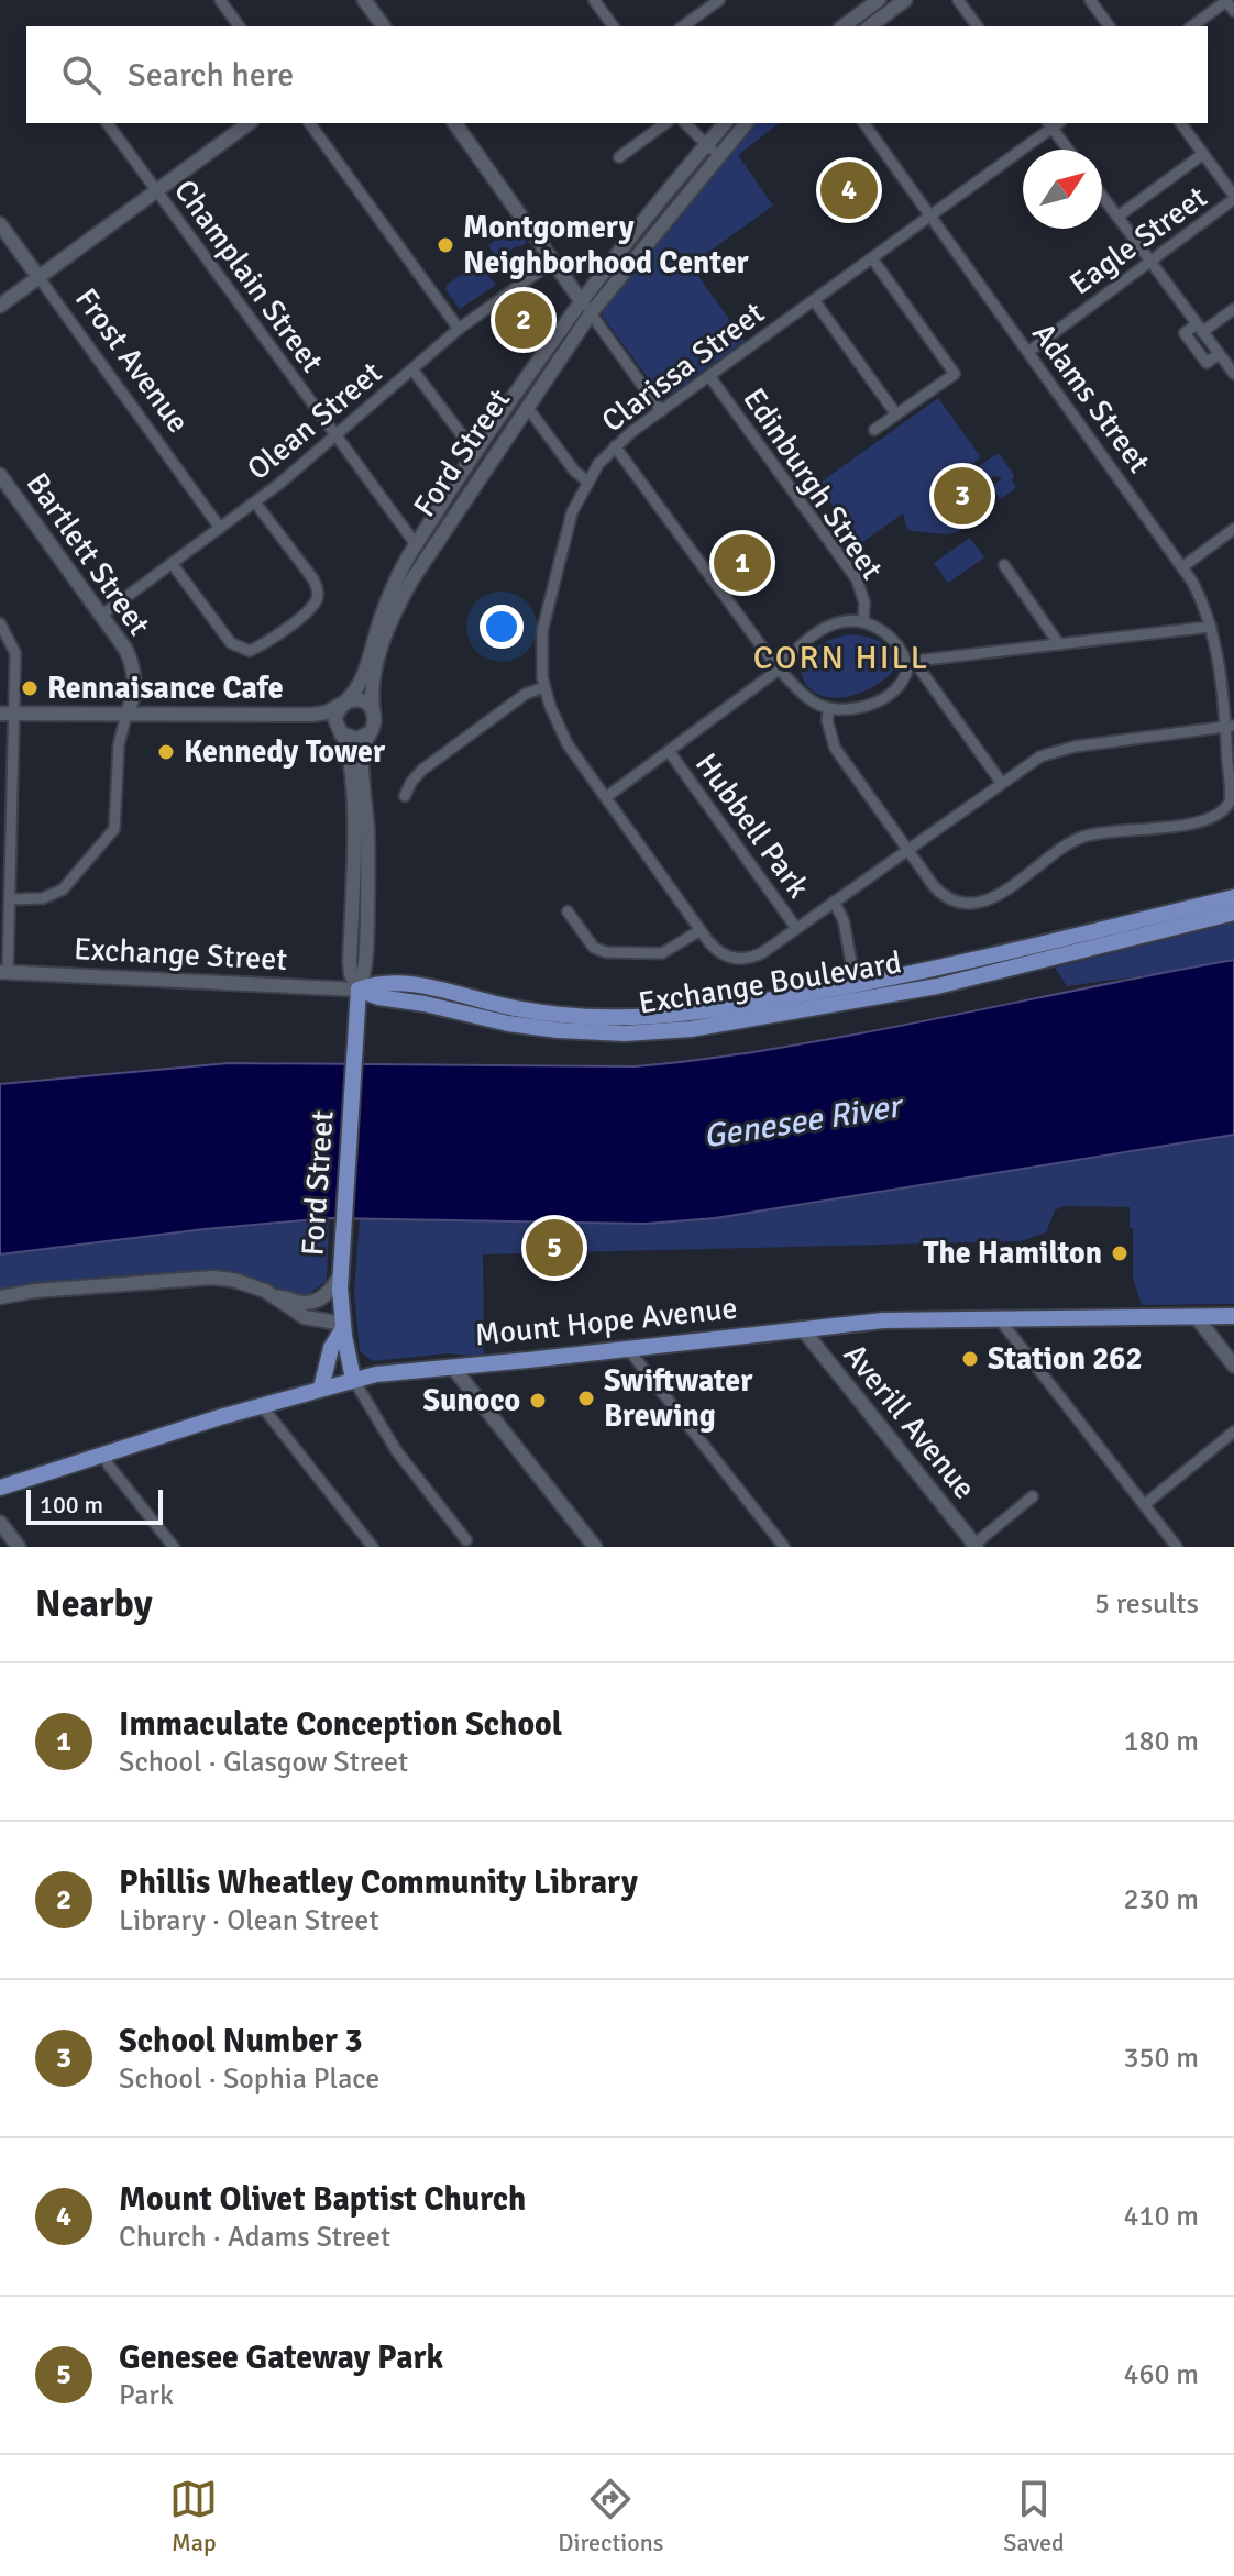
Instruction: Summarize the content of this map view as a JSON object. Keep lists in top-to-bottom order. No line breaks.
{"streets":{"main road":["Frost Avenue","Ford Street","Bartlett Street","Exchange Street","Exchange Boulevard","Mount Hope Avenue","Averill Avenue"],"street":["Eagle Street","Champlain Street","Clarissa Street","Adams Street","Olean Street","Edinburgh Street","Hubbell Park"]},"crossings":[["Eagle Street","Adams Street"],["Champlain Street","Olean Street"],["Champlain Street","Ford Street"],["Frost Avenue","Olean Street"],["Clarissa Street","Adams Street"],["Clarissa Street","Edinburgh Street"],["Clarissa Street","Hubbell Park"],["Adams Street","Edinburgh Street"],["Olean Street","Bartlett Street"],["Ford Street","Exchange Street"],["Ford Street","Exchange Boulevard"],["Ford Street","Mount Hope Avenue"],["Exchange Street","Exchange Boulevard"],["Mount Hope Avenue","Averill Avenue"]],"districts":["CORN HILL"],"water":["Genesee River"],"places":["Montgomery Neighborhood Center","Rennaisance Cafe","Kennedy Tower","The Hamilton","Station 262","Swiftwater Brewing","Sunoco"],"scale_bar":"100 m","north":"top right","page":{"search":"Search here","pins":["4","2","3","1","5"],"scale":"100 m","heading":["Nearby","5 results"],"list":[{"mark":"1","name":"Immaculate Conception School","note":"School · Glasgow Street","value":"180 m"},{"mark":"2","name":"Phillis Wheatley Community Library","note":"Library · Olean Street","value":"230 m"},{"mark":"3","name":"School Number 3","note":"School · Sophia Place","value":"350 m"},{"mark":"4","name":"Mount Olivet Baptist Church","note":"Church · Adams Street","value":"410 m"},{"mark":"5","name":"Genesee Gateway Park","note":"Park","value":"460 m"}],"nav":["Map","Directions","Saved"]}}
